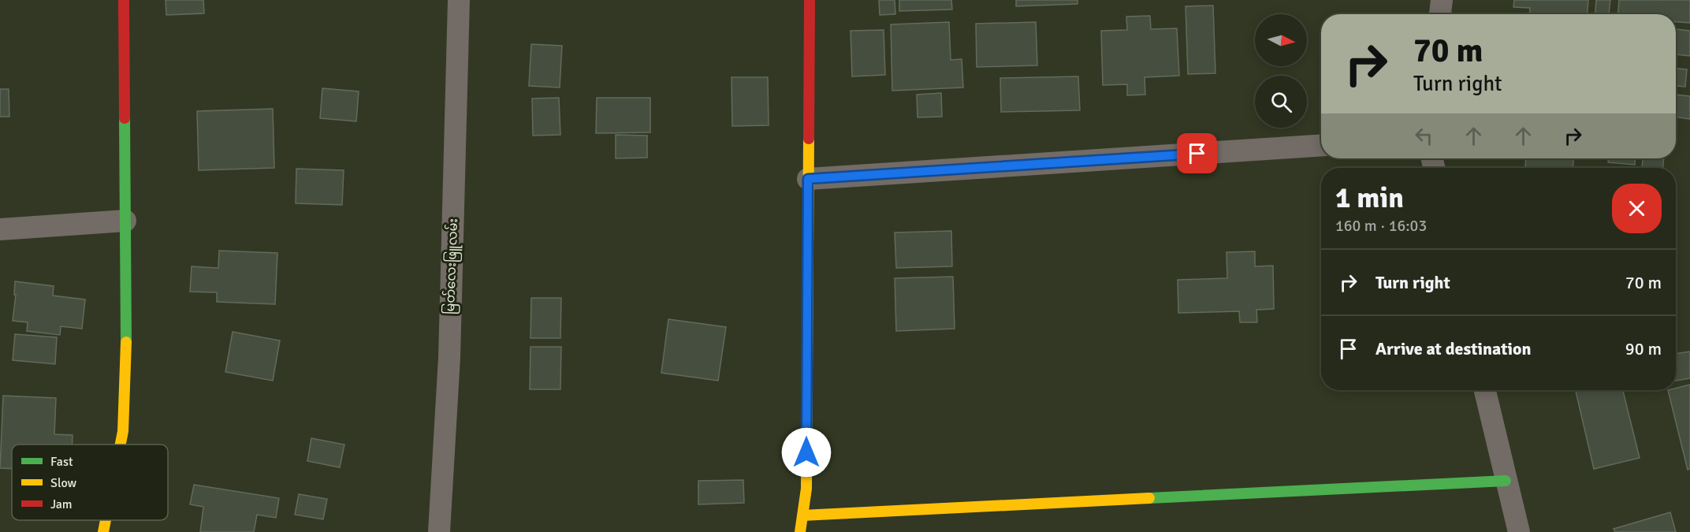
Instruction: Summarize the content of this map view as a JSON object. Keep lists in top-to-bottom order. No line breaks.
{"streets":{"street":["မြတ်လေးဖြူလမ်း"]},"legend":["Fast","Slow","Jam"],"north":"right","page":{"turn":["70 m","Turn right"],"heading":["1 min","160 m · 16:03"],"list":[{"name":"Turn right","value":"70 m"},{"name":"Arrive at destination","value":"90 m"}]}}
